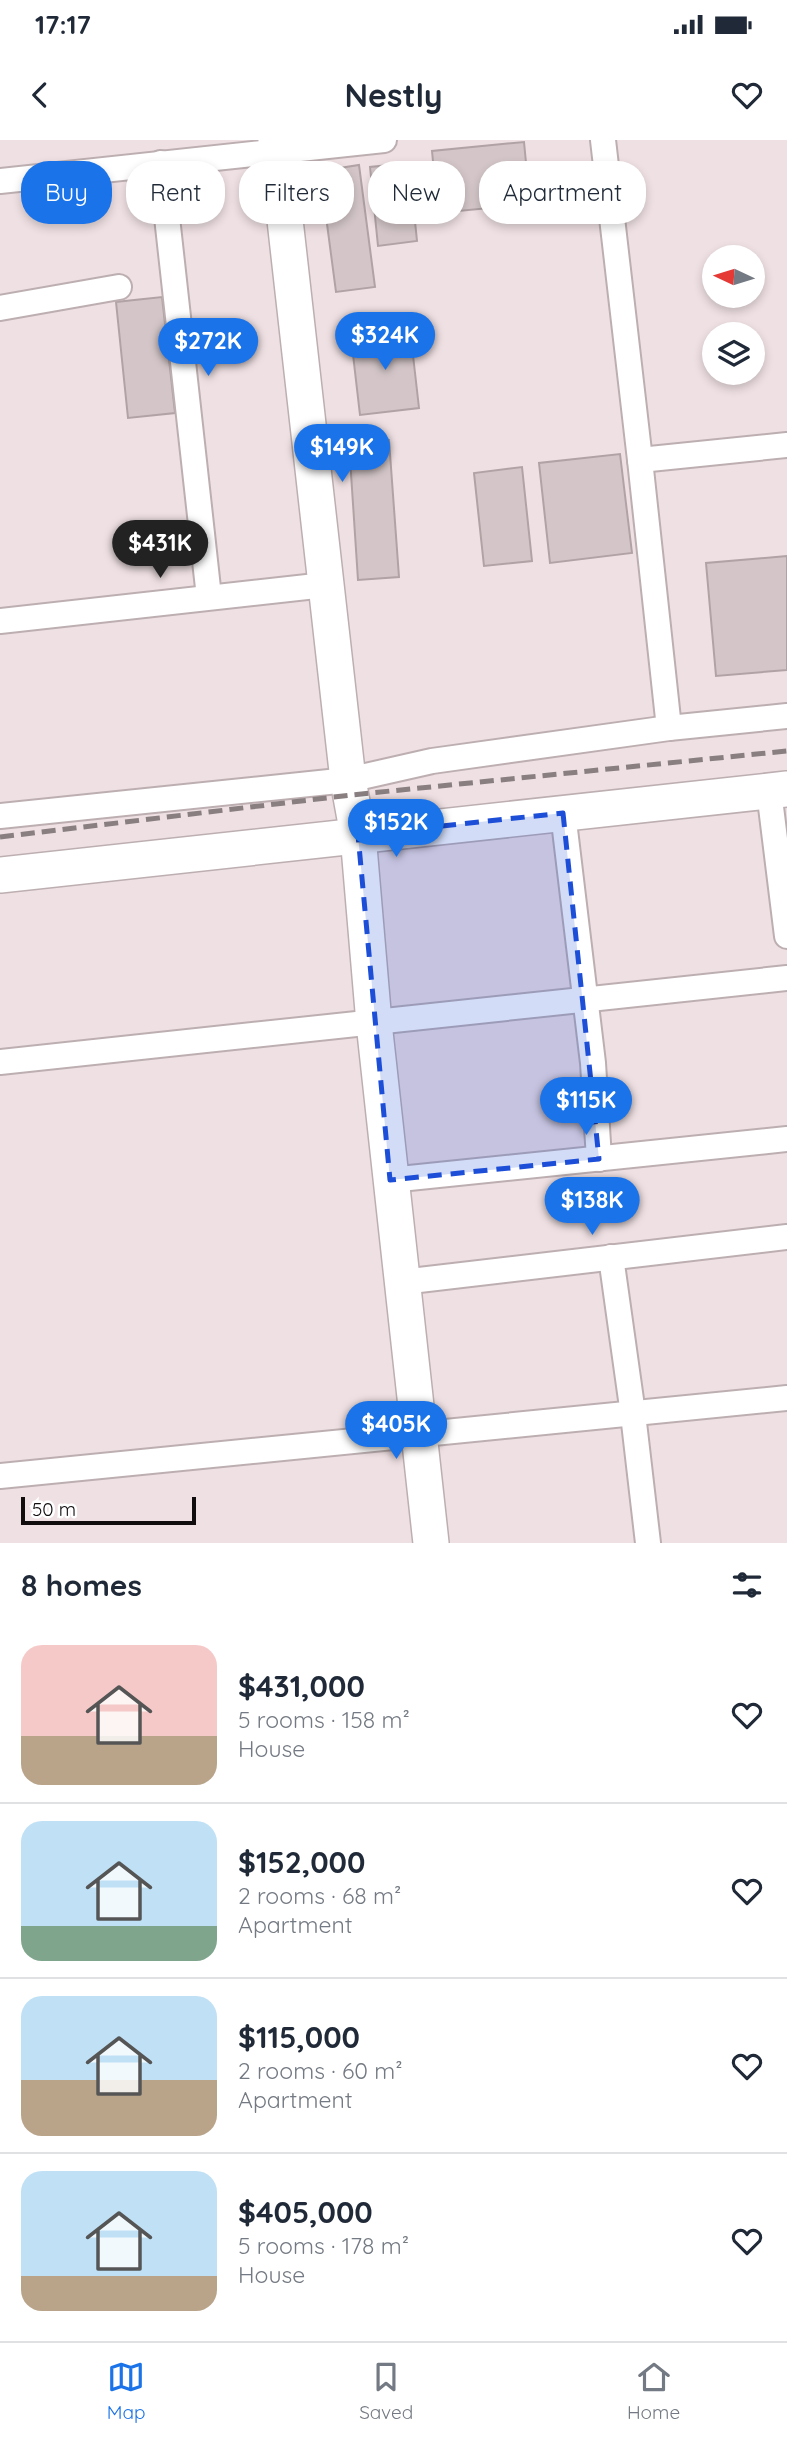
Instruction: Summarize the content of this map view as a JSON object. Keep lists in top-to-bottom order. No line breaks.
{"scale_bar":"50 m","north":"left","page":{"status":"17:17","header":"Nestly","chip":["Buy","Rent","Filters","New","Apartment"],"price":["$324K","$272K","$149K","$431K","$152K","$115K","$138K","$405K"],"scale":"50 m","heading":"8 homes","list":[{"name":"$431,000","note":"5 rooms · 158 m² · House"},{"name":"$152,000","note":"2 rooms · 68 m² · Apartment"},{"name":"$115,000","note":"2 rooms · 60 m² · Apartment"},{"name":"$405,000","note":"5 rooms · 178 m² · House"}],"tabs":["Map","Saved","Home"]}}
